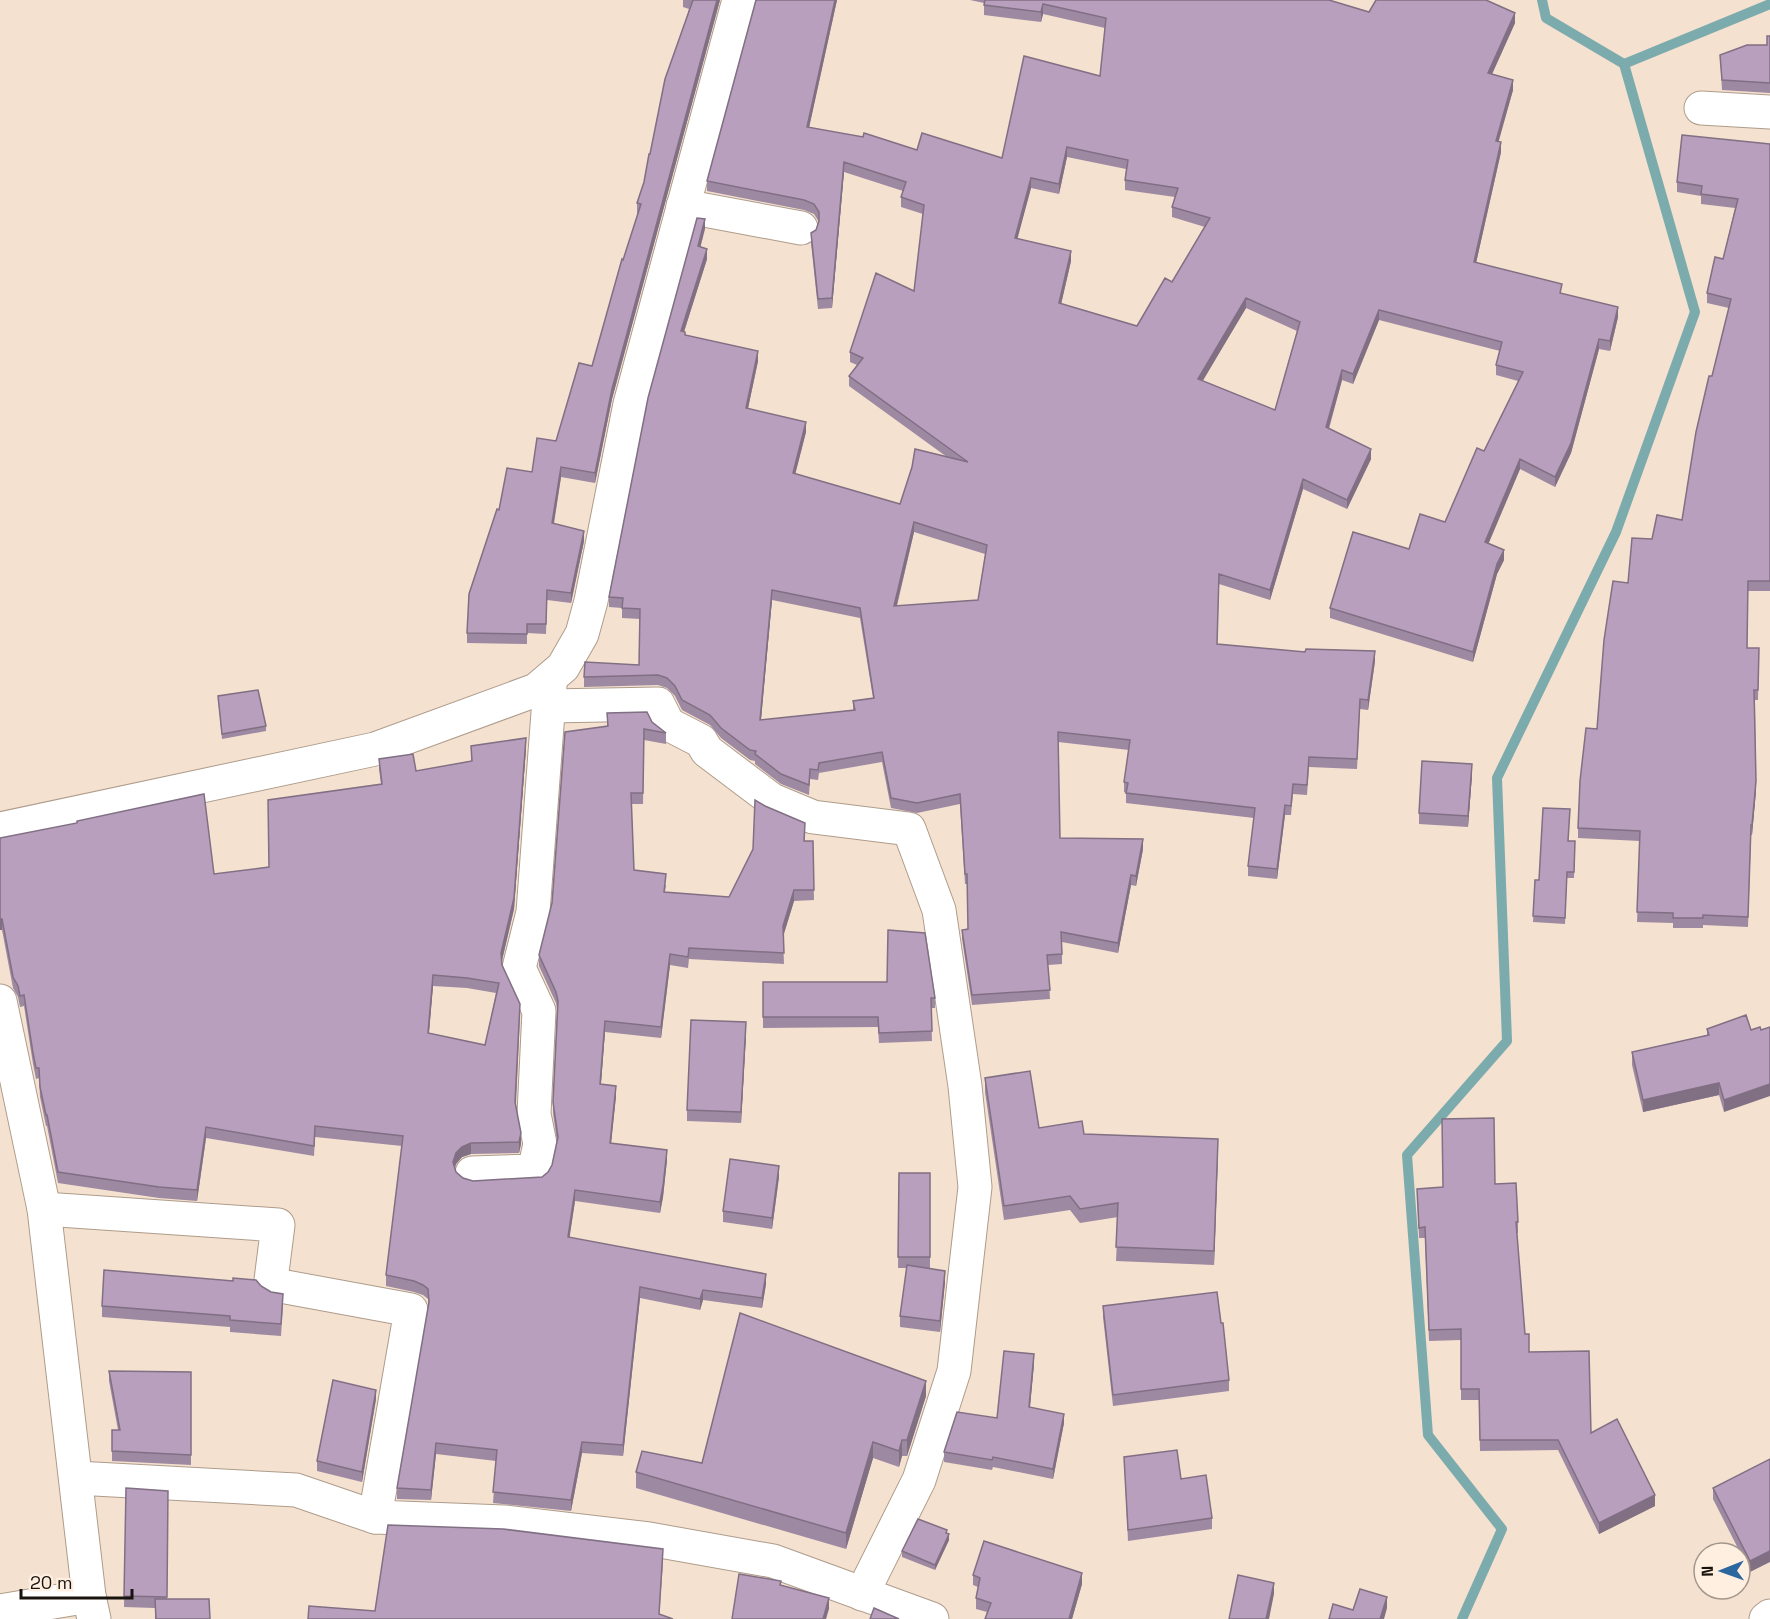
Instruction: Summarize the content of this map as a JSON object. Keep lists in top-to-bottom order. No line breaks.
{"scale_bar":"20 m","north":"left"}
